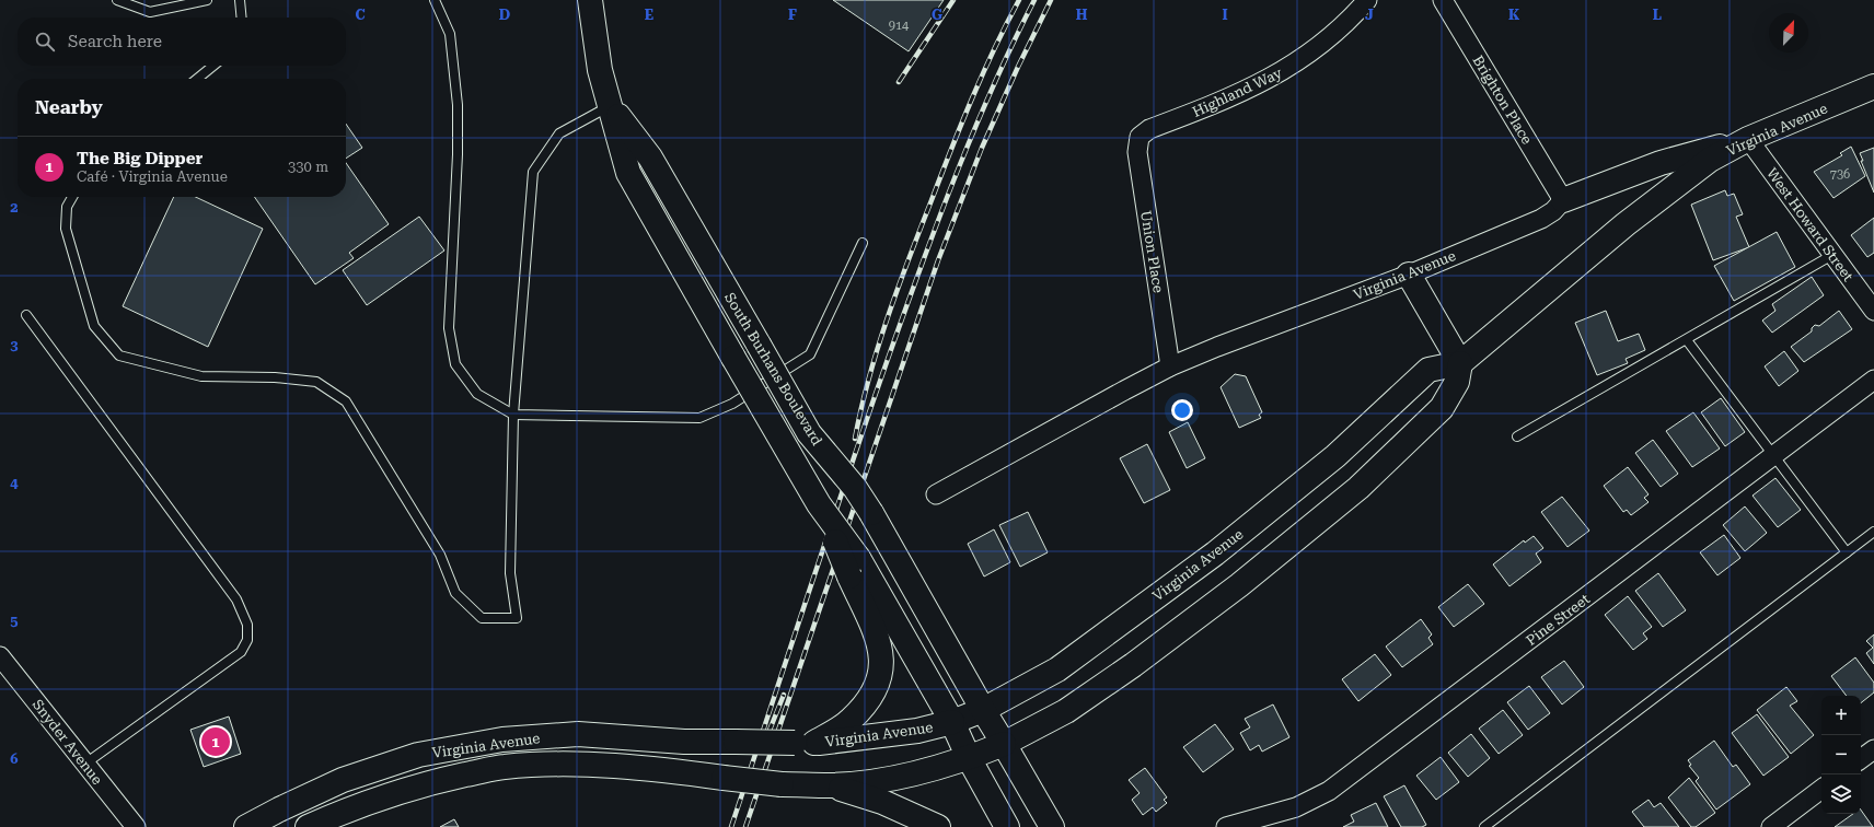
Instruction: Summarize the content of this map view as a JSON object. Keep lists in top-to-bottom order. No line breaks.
{"streets":{"main road":["Virginia Avenue","South Burhans Boulevard"],"street":["Highland Way","Brighton Place","West Howard Street","Union Place","Pine Street","Snyder Avenue"]},"crossings":[["Highland Way","Union Place"],["Brighton Place","Virginia Avenue"],["Virginia Avenue","West Howard Street"],["Virginia Avenue","Union Place"],["Virginia Avenue","South Burhans Boulevard"]],"house_numbers":["914","736"],"north":"top right","page":{"search":"Search here","heading":"Nearby","list":[{"mark":"1","name":"The Big Dipper","note":"Café · Virginia Avenue","value":"330 m"}],"map_buttons":["+","−"],"pins":"1"},"grid":{"columns":["C","D","E","F","G","H","I","J","K","L"],"rows":["2","3","4","5","6"]}}
